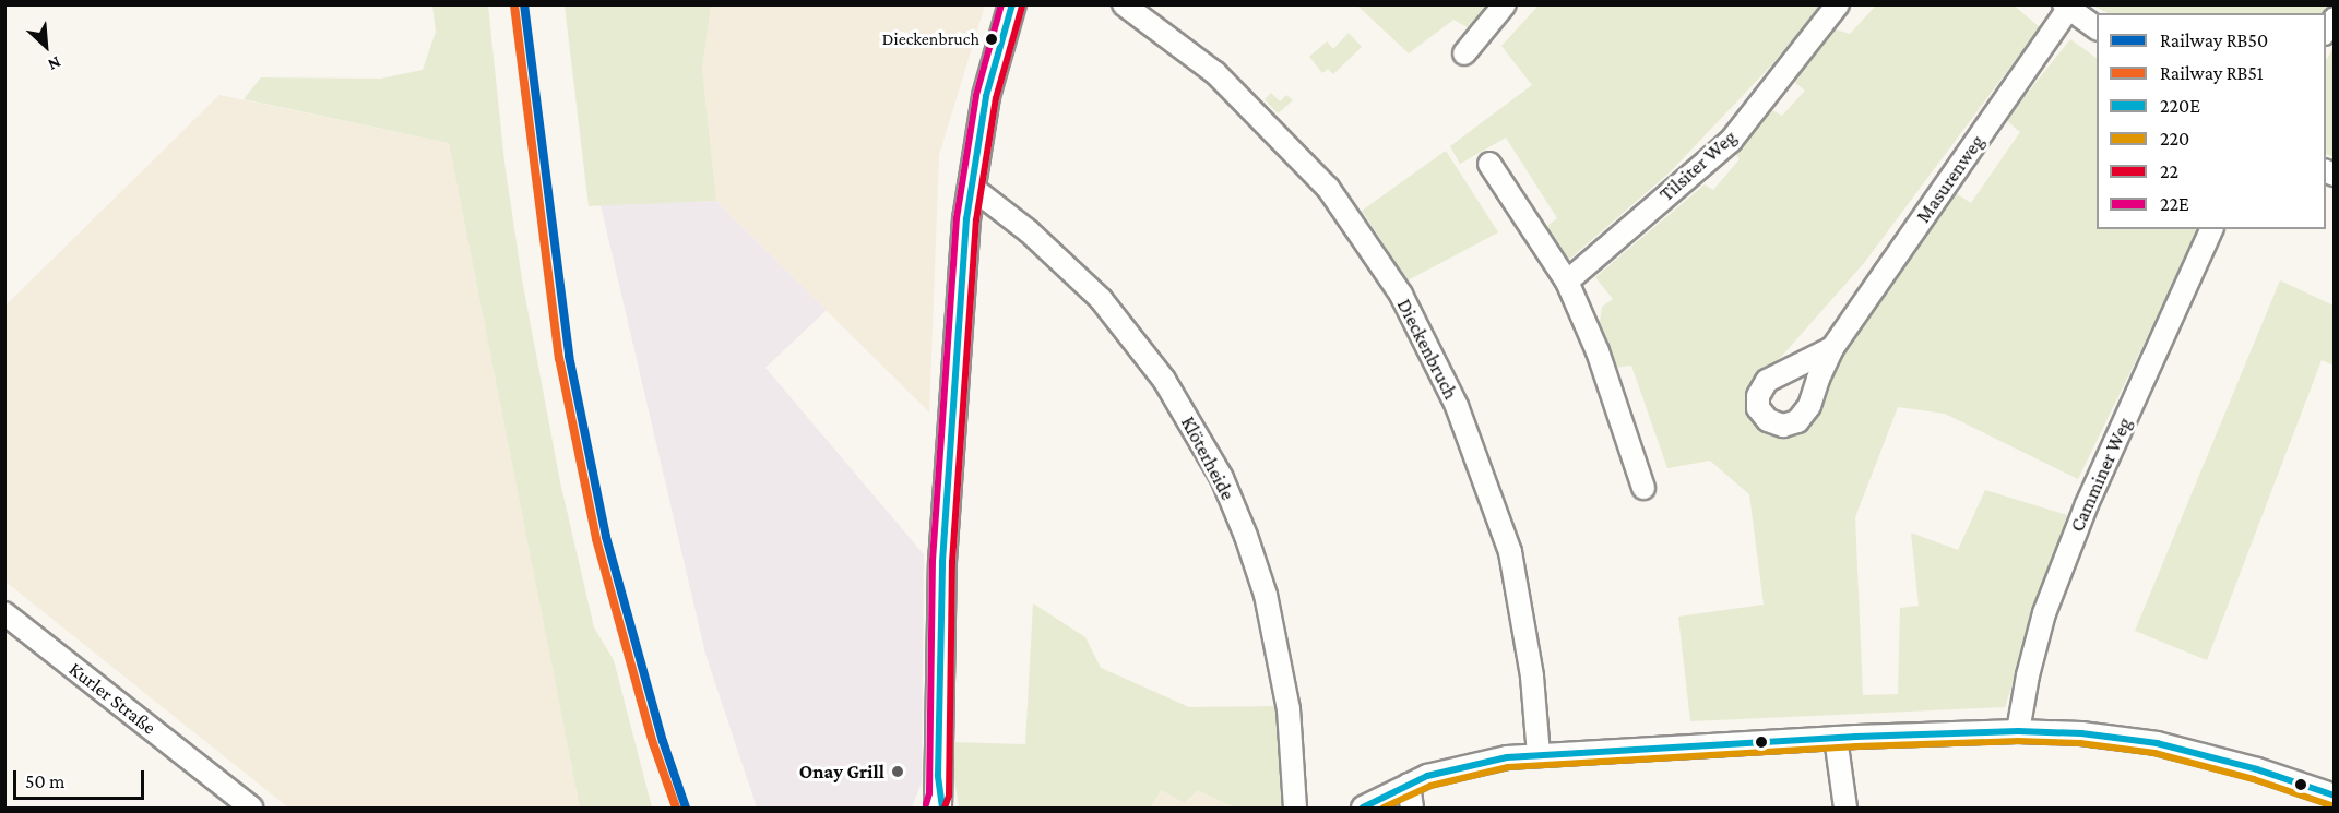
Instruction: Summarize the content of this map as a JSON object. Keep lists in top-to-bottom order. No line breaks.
{"streets":{"street":["Tilsiter Weg","Masurenweg","Dieckenbruch","Klöterheide","Camminer Weg","Kurler Straße"]},"places":["Dieckenbruch","Onay Grill"],"lines":["rail line RB50","transit line 220E","transit line 22E","rail line RB51","transit line 22","transit line 220"],"legend":["Railway RB50","Railway RB51","220E","220","22","22E"],"scale_bar":"50 m","north":"bottom right"}
